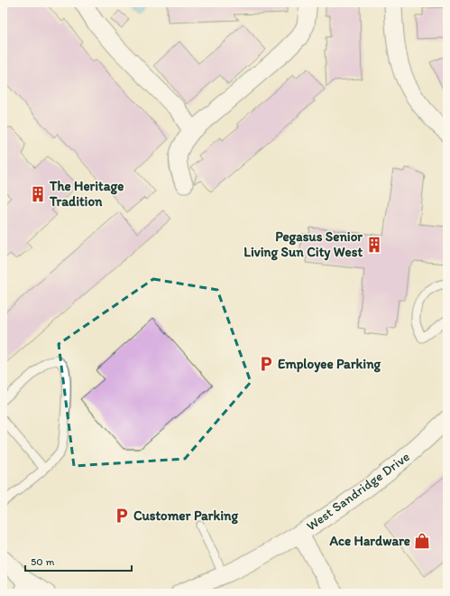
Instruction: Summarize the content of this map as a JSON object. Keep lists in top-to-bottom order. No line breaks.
{"streets":{"street":["West Sandridge Drive"]},"places":{"building":["The Heritage Tradition","Pegasus Senior Living Sun City West"],"parking":["Employee Parking","Customer Parking"],"shop":["Ace Hardware"]},"scale_bar":"50 m"}
